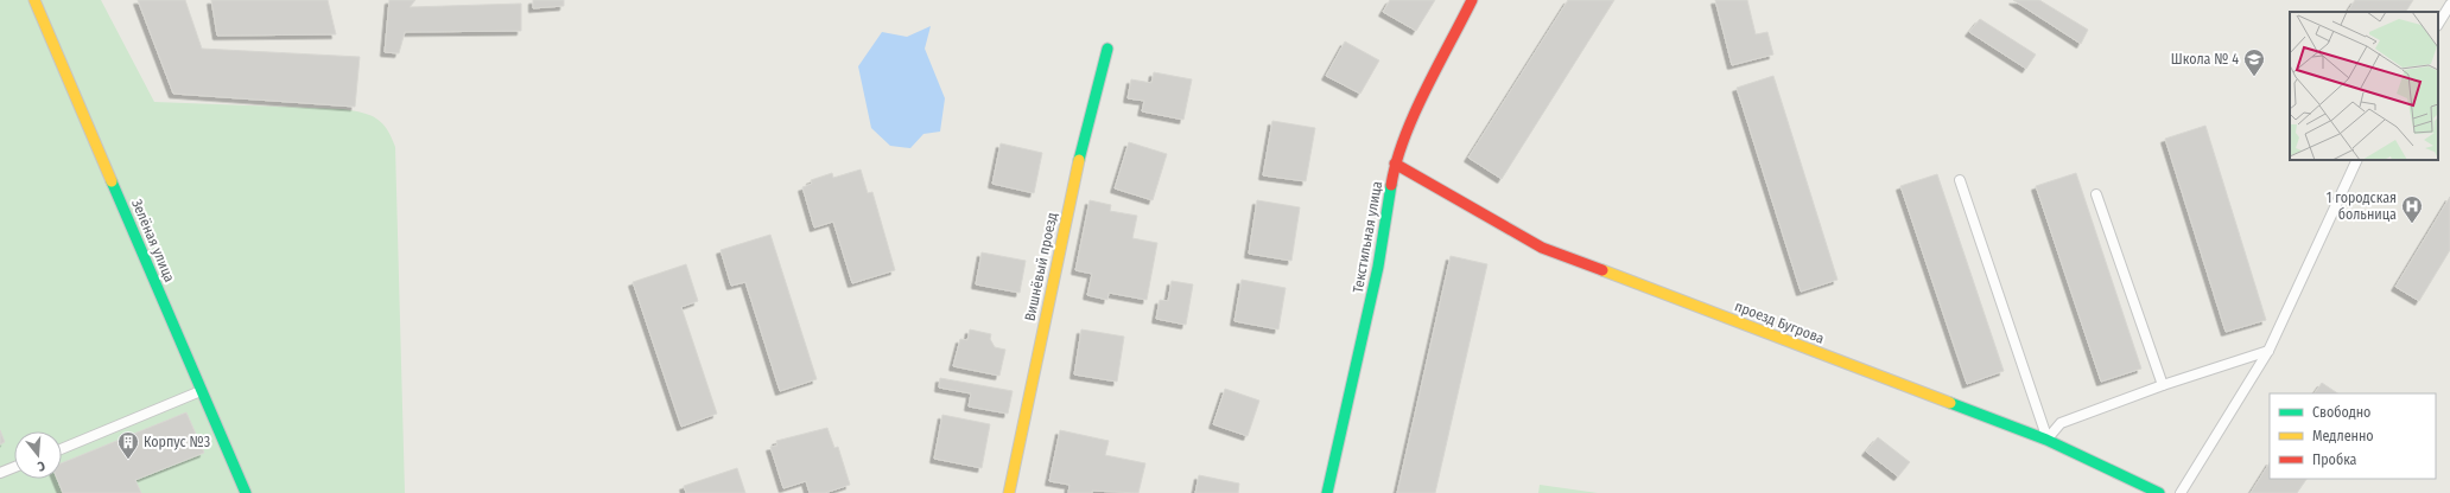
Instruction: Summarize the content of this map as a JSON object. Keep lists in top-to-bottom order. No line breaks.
{"streets":{"street":["Текстильная улица","Зелёная улица","Вишнёвый проезд","проезд Бугрова"]},"crossings":[["Текстильная улица","проезд Бугрова"]],"places":{"school or university":["Школа № 4"],"hospital":["1 городская больница"],"building":["Корпус №3"]},"legend":["Свободно","Медленно","Пробка"],"north":"bottom"}
